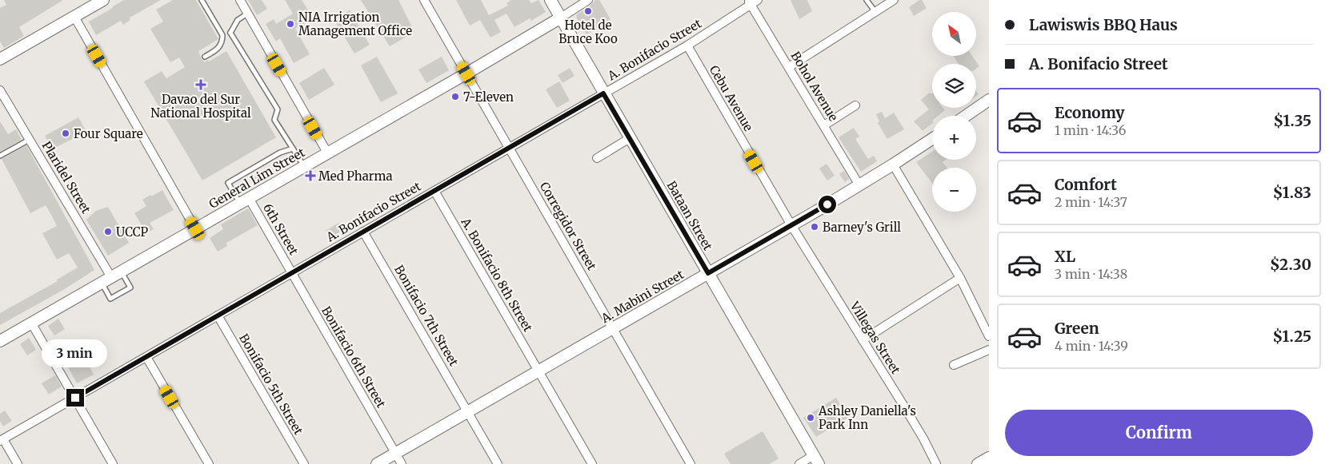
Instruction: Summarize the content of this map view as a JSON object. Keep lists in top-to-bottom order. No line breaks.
{"streets":{"street":["A. Bonifacio Street","Bohol Avenue","Cebu Avenue","Plaridel Street","General Lim Street","Bataan Street","Corregidor Street","6th Street","A. Bonifacio 8th Street","A. Mabini Street","Bonifacio 7th Street","Villegas Street","Bonifacio 6th Street","Bonifacio 5th Street"]},"crossings":[["A. Bonifacio Street","Bohol Avenue"],["A. Bonifacio Street","Cebu Avenue"],["A. Bonifacio Street","Bataan Street"],["A. Bonifacio Street","Corregidor Street"],["A. Bonifacio Street","6th Street"],["A. Bonifacio Street","A. Bonifacio 8th Street"],["A. Bonifacio Street","Bonifacio 7th Street"],["A. Bonifacio Street","Bonifacio 6th Street"],["A. Bonifacio Street","Bonifacio 5th Street"],["Bohol Avenue","A. Mabini Street"],["Cebu Avenue","A. Mabini Street"],["Cebu Avenue","Villegas Street"],["Plaridel Street","General Lim Street"],["General Lim Street","Bataan Street"],["General Lim Street","Corregidor Street"],["General Lim Street","6th Street"],["Bataan Street","A. Mabini Street"],["Corregidor Street","A. Mabini Street"],["6th Street","Bonifacio 6th Street"],["A. Bonifacio 8th Street","A. Mabini Street"],["A. Mabini Street","Bonifacio 7th Street"],["A. Mabini Street","Villegas Street"],["A. Mabini Street","Bonifacio 6th Street"]],"places":{"other":["Hotel de Bruce Koo","NIA Irrigation Management Office","7-Eleven","Four Square","Barney's Grill","UCCP","Ashley Daniella's Park Inn"],"health":["Davao del Sur National Hospital","Med Pharma"]},"north":"top left","page":{"banner":["Lawiswis BBQ Haus","A. Bonifacio Street"],"map_buttons":["+","−"],"list":[{"name":"Economy","note":"1 min · 14:36","value":"$1.35"},{"name":"Comfort","note":"2 min · 14:37","value":"$1.83"},{"name":"XL","note":"3 min · 14:38","value":"$2.30"},{"name":"Green","note":"4 min · 14:39","value":"$1.25"}],"bubble":"3 min","buttons":"Confirm"}}
